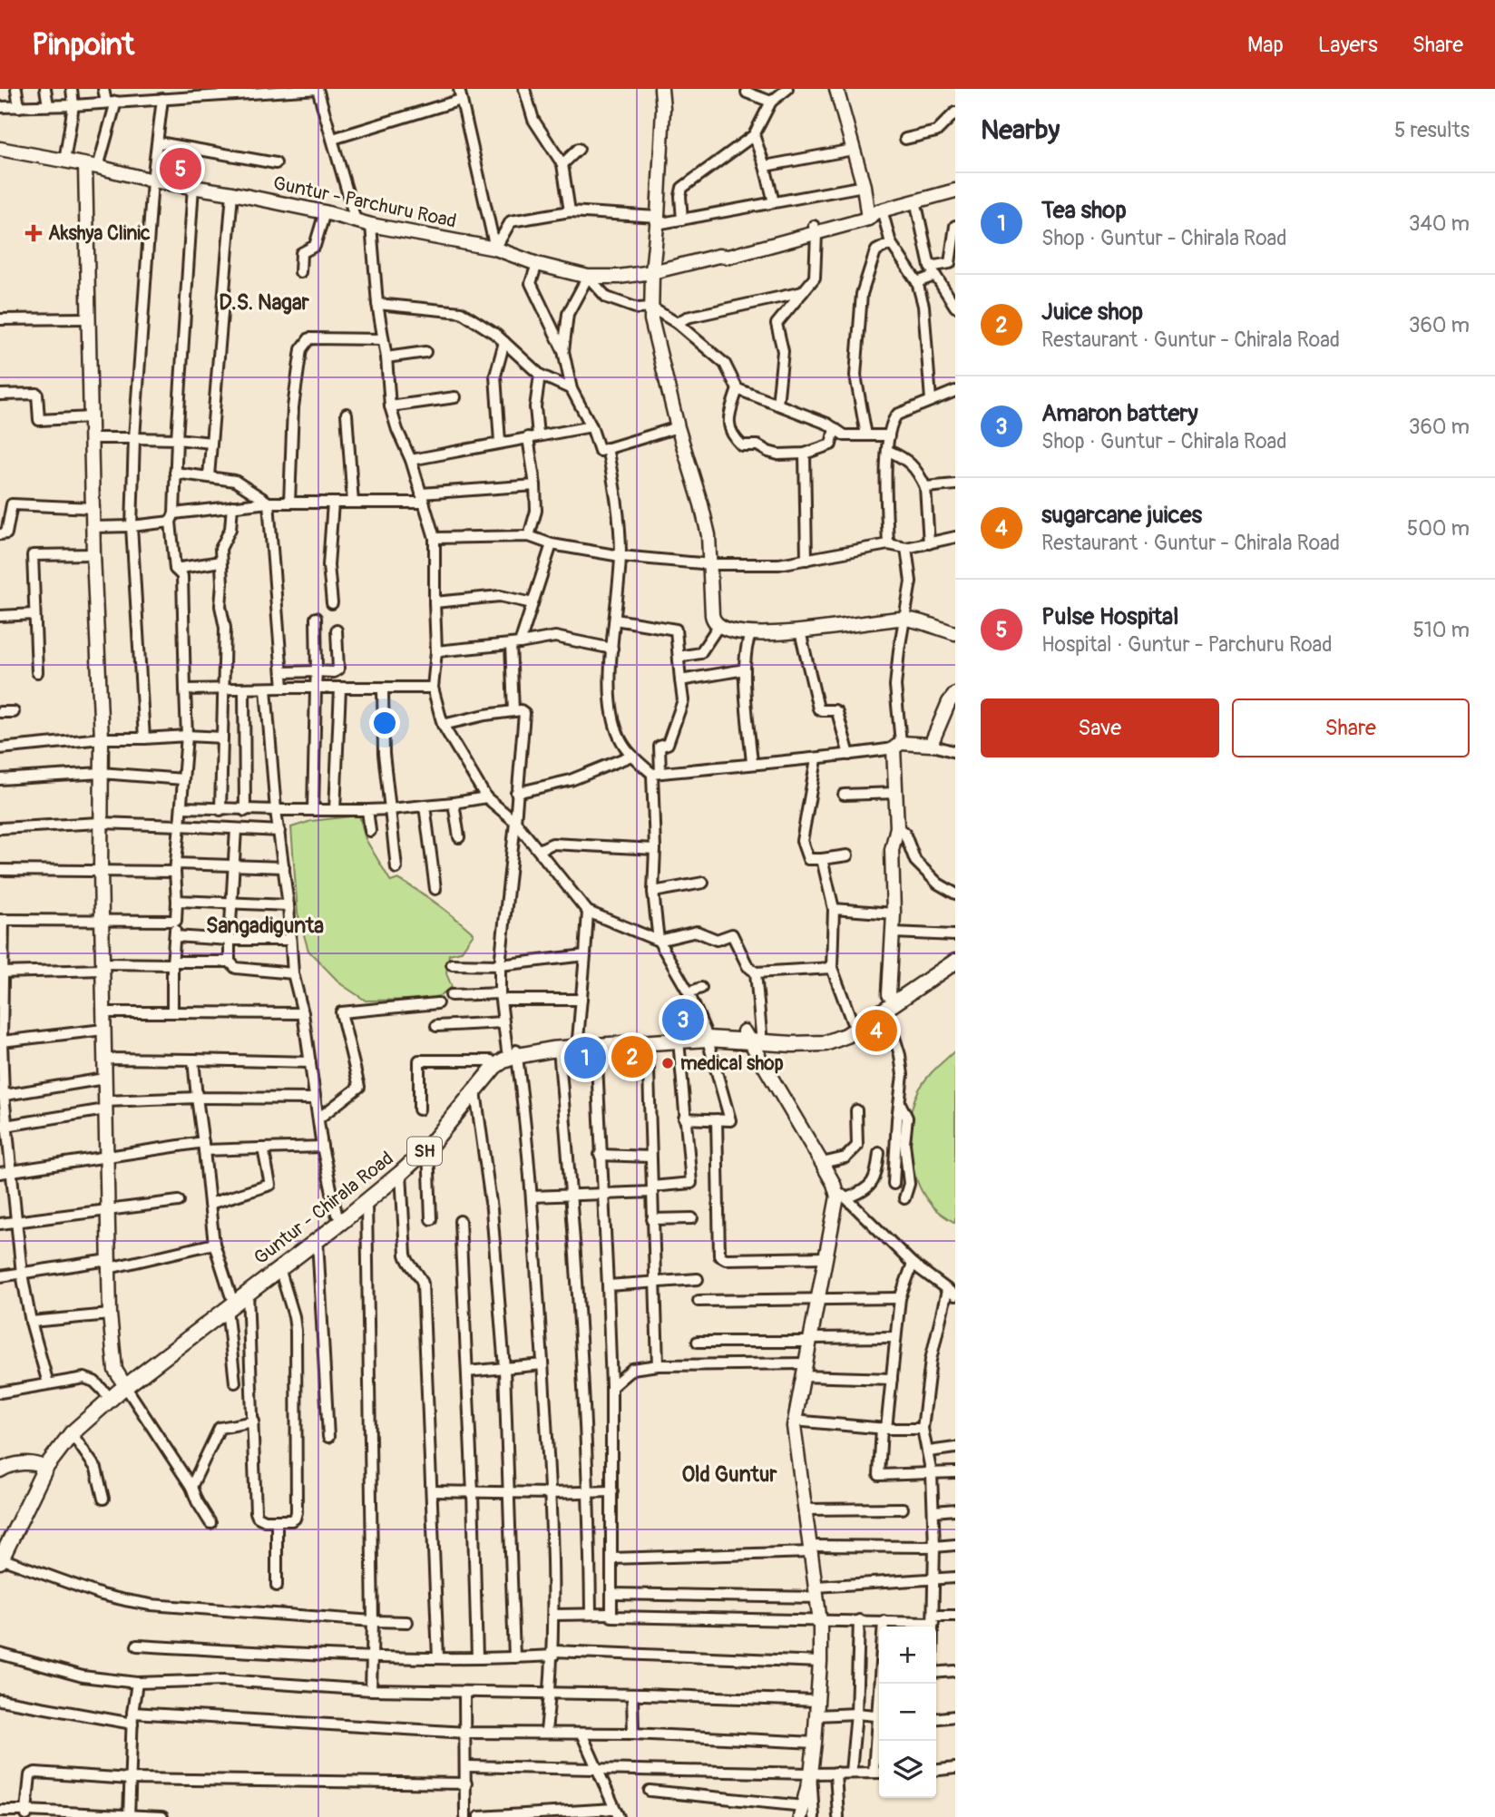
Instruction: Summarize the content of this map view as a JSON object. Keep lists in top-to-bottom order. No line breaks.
{"streets":{"main road":["SH","Guntur - Chirala Road"],"street":["Guntur - Parchuru Road"]},"districts":["D.S. Nagar","Sangadigunta","Old Guntur"],"places":{"health":["Akshya Clinic"],"other":["medical shop"]},"page":{"header":"Pinpoint","nav":["Map","Layers","Share"],"heading":["Nearby","5 results"],"pins":["5","3","4","2","1"],"list":[{"mark":"1","name":"Tea shop","note":"Shop · Guntur - Chirala Road","value":"340 m"},{"mark":"2","name":"Juice shop","note":"Restaurant · Guntur - Chirala Road","value":"360 m"},{"mark":"3","name":"Amaron battery","note":"Shop · Guntur - Chirala Road","value":"360 m"},{"mark":"4","name":"sugarcane juices","note":"Restaurant · Guntur - Chirala Road","value":"500 m"},{"mark":"5","name":"Pulse Hospital","note":"Hospital · Guntur - Parchuru Road","value":"510 m"}],"buttons":["Save","Share"],"map_buttons":["+","−"]}}
